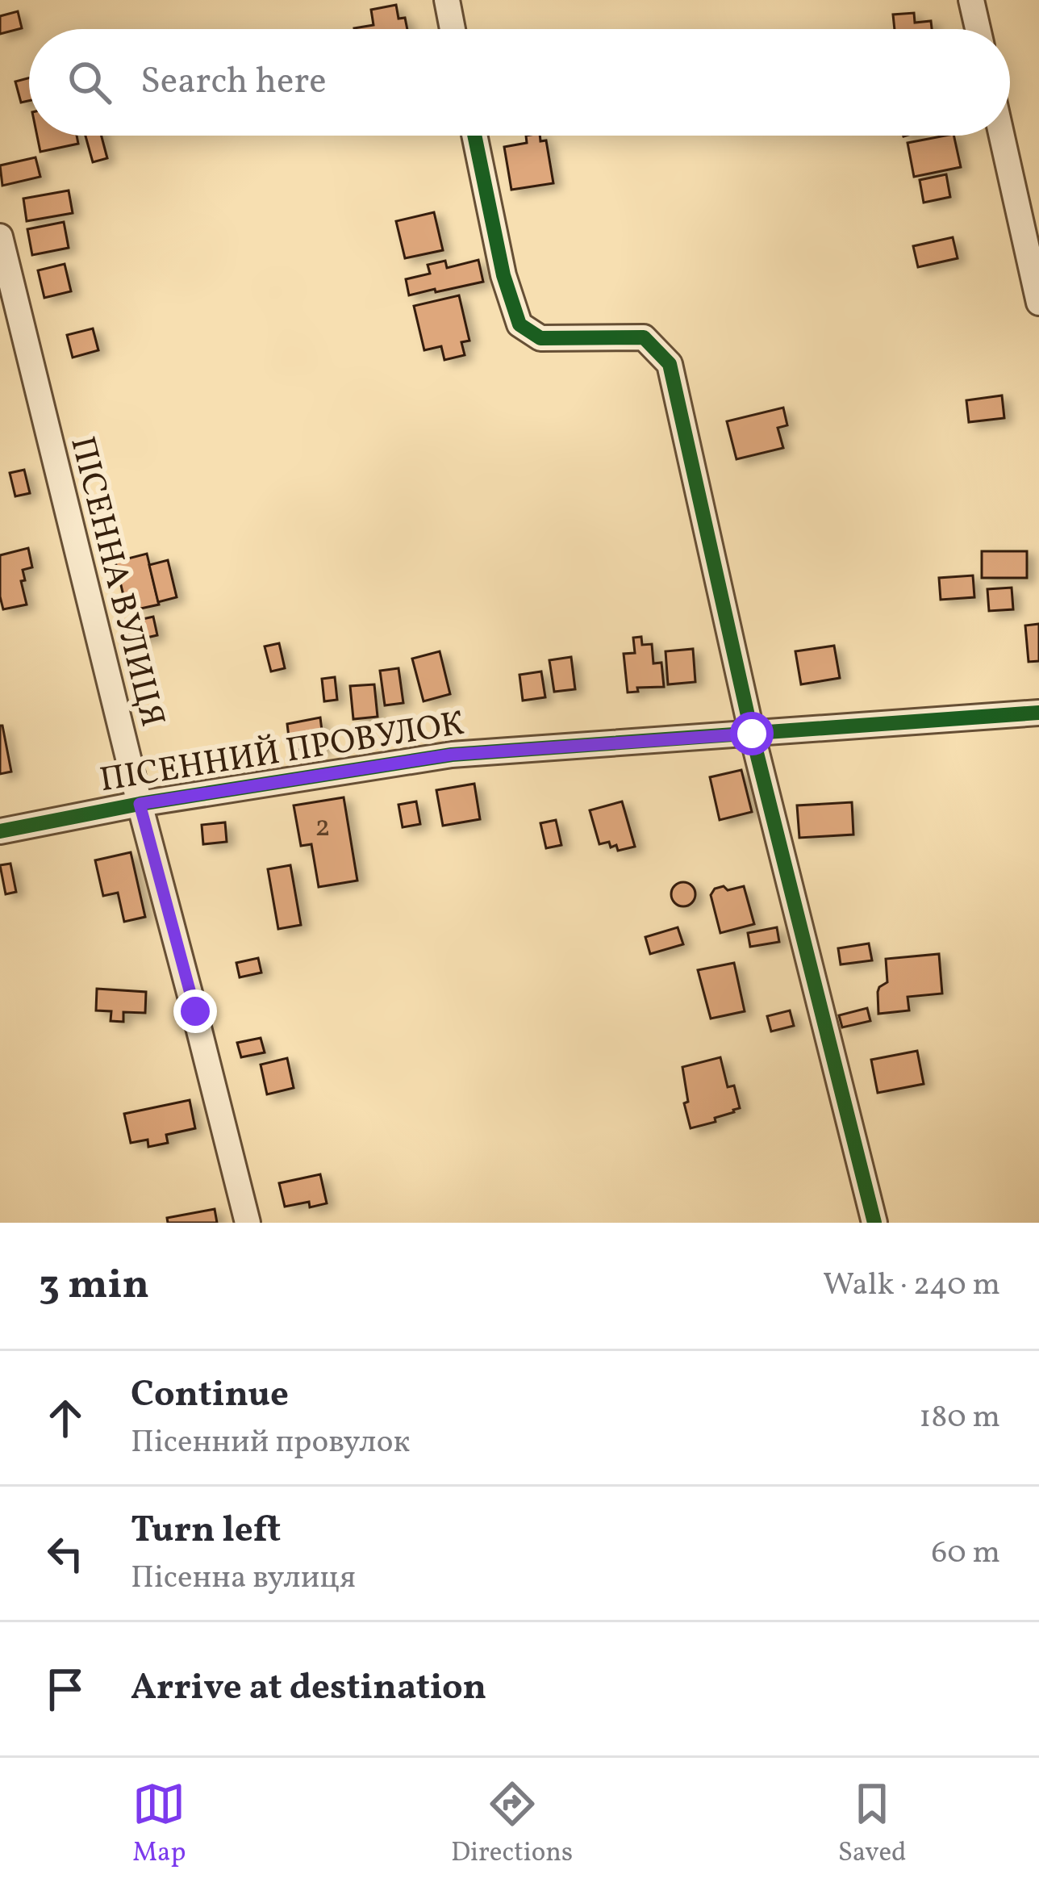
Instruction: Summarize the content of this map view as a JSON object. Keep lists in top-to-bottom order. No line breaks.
{"streets":{"street":["ПІСЕННА ВУЛИЦЯ","ПІСЕННИЙ ПРОВУЛОК"]},"crossings":[["ПІСЕННА ВУЛИЦЯ","ПІСЕННИЙ ПРОВУЛОК"]],"house_numbers":["2"],"page":{"search":"Search here","heading":["3 min","Walk · 240 m"],"list":[["Continue","Пісенний провулок","180 m"],["Turn left","Пісенна вулиця","60 m"],"Arrive at destination"],"nav":["Map","Directions","Saved"]}}
